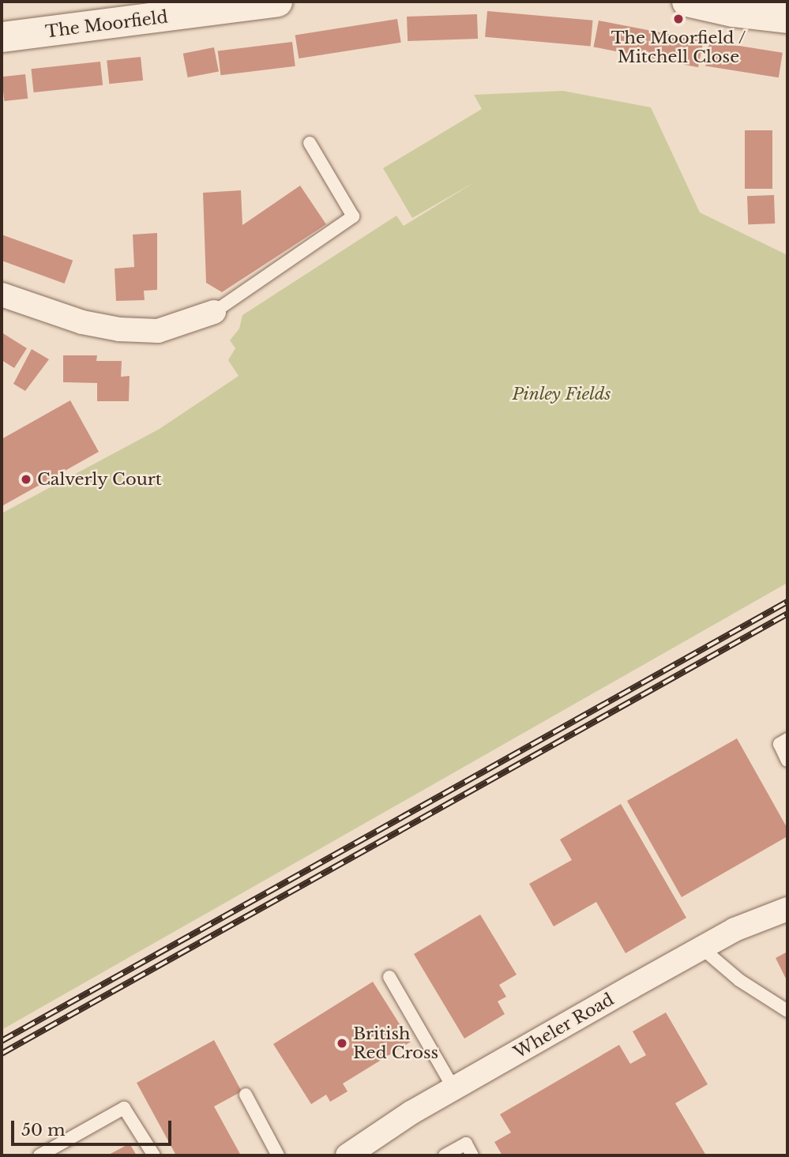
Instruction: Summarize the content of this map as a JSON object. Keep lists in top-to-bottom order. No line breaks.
{"streets":{"street":["The Moorfield","Wheler Road"]},"parks":["Pinley Fields"],"places":["The Moorfield / Mitchell Close","Calverly Court","British Red Cross"],"scale_bar":"50 m"}
